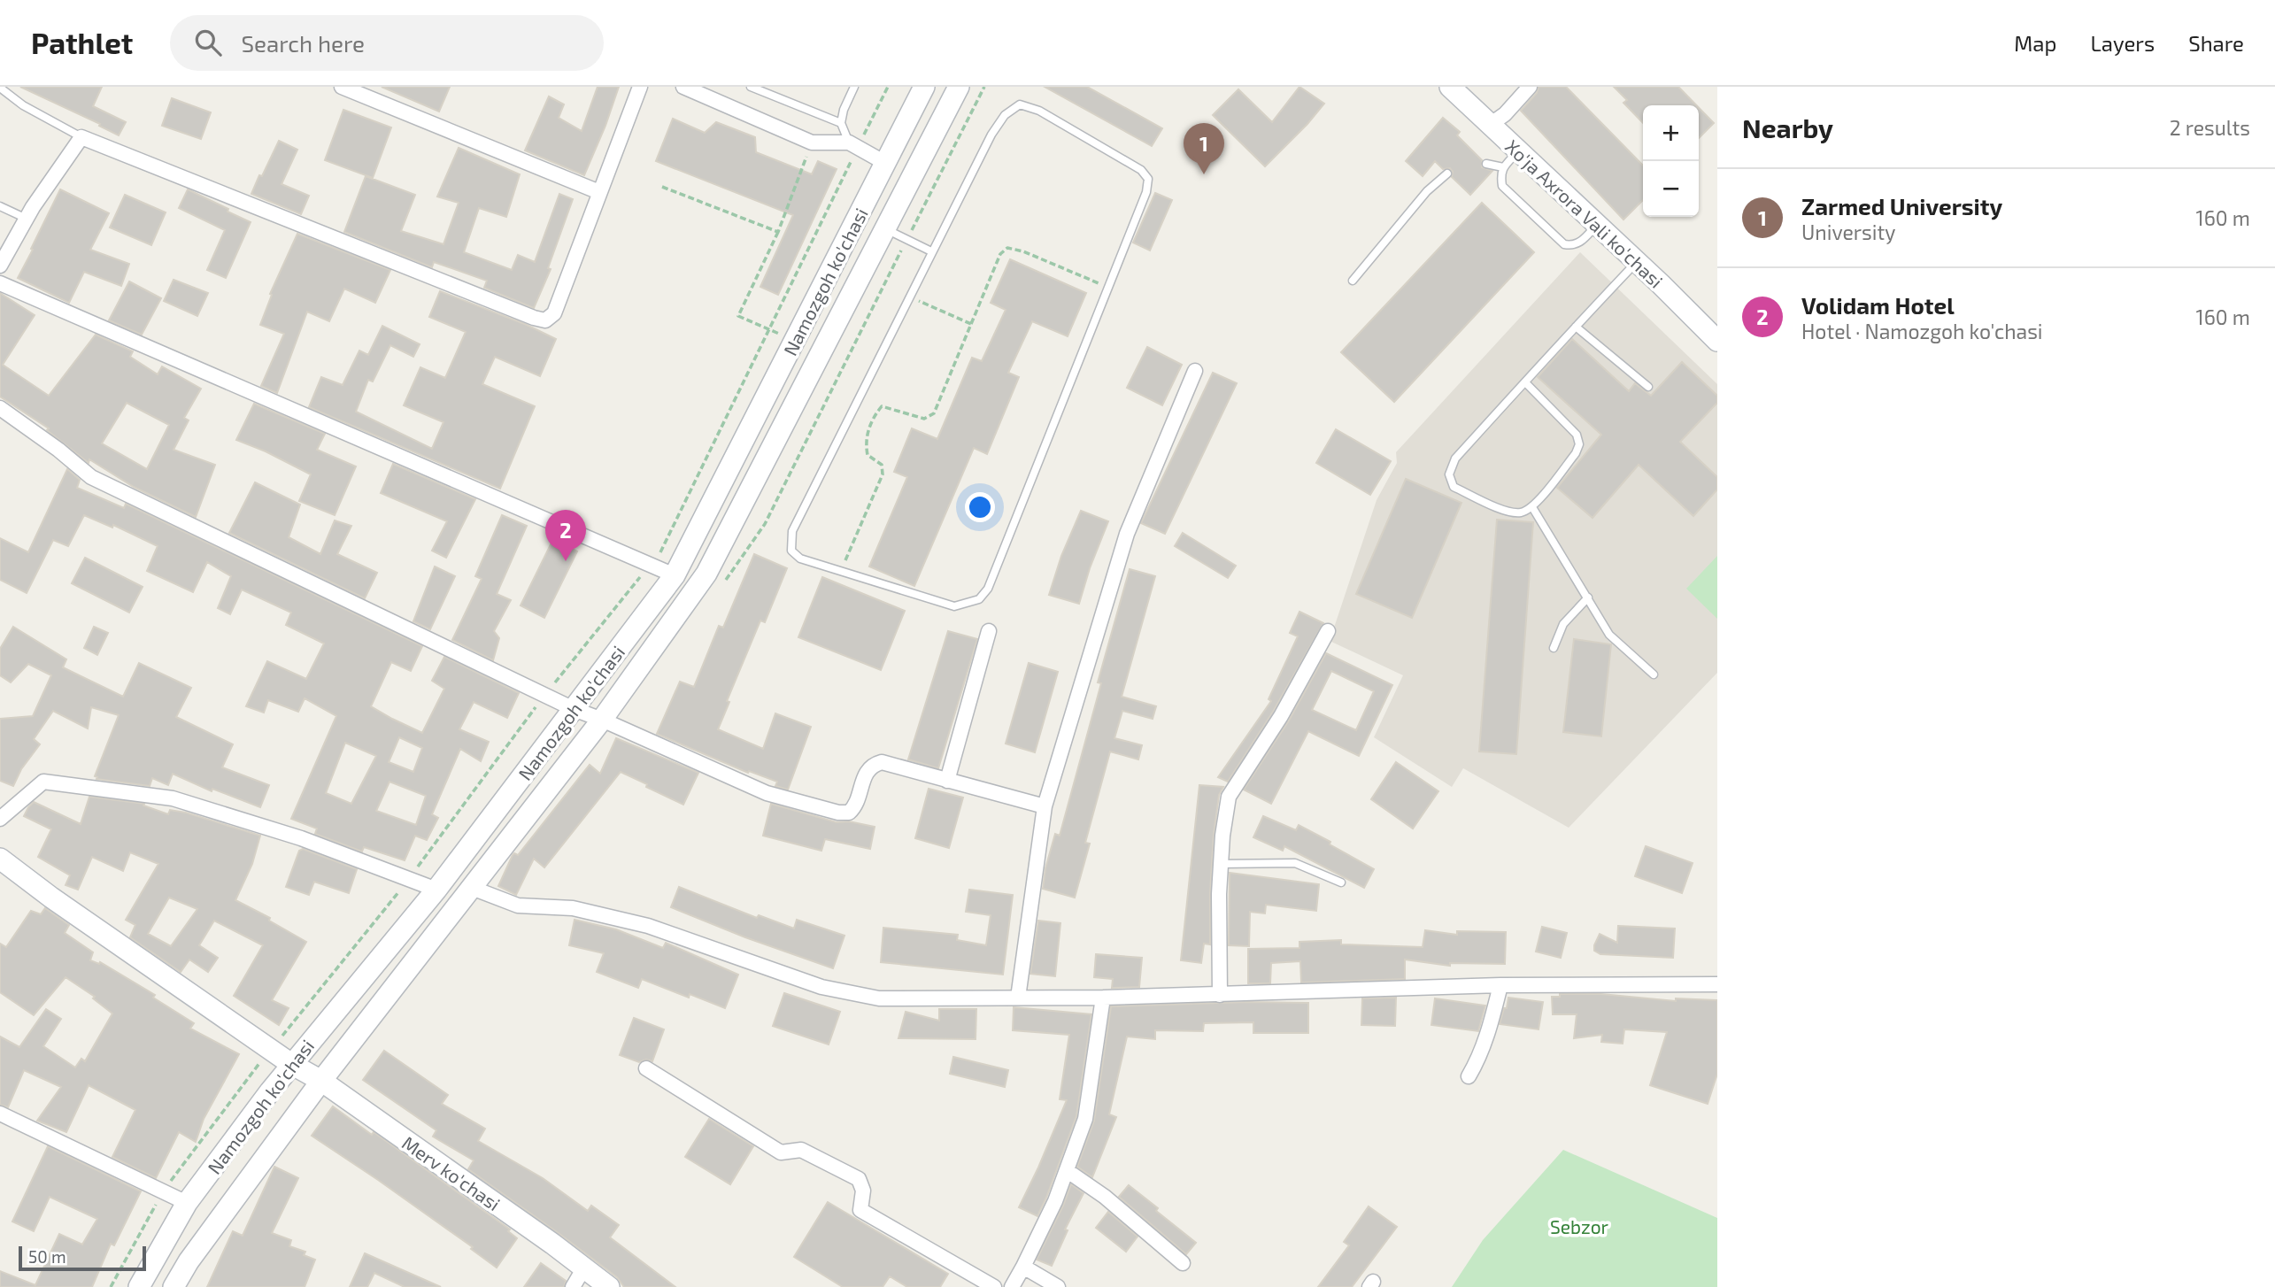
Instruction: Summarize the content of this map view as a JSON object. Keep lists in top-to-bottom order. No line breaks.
{"streets":{"main road":["Xo'ja Axrora Vali ko'chasi","Namozgoh ko'chasi","Merv ko'chasi"]},"crossings":[["Namozgoh ko'chasi","Merv ko'chasi"]],"parks":["Sebzor"],"scale_bar":"50 m","page":{"header":"Pathlet","search":"Search here","nav":["Map","Layers","Share"],"heading":["Nearby","2 results"],"map_buttons":["+","−"],"pins":["1","2"],"list":[{"mark":"1","name":"Zarmed University","note":"University","value":"160 m"},{"mark":"2","name":"Volidam Hotel","note":"Hotel · Namozgoh ko'chasi","value":"160 m"}],"scale":"50 m"}}
